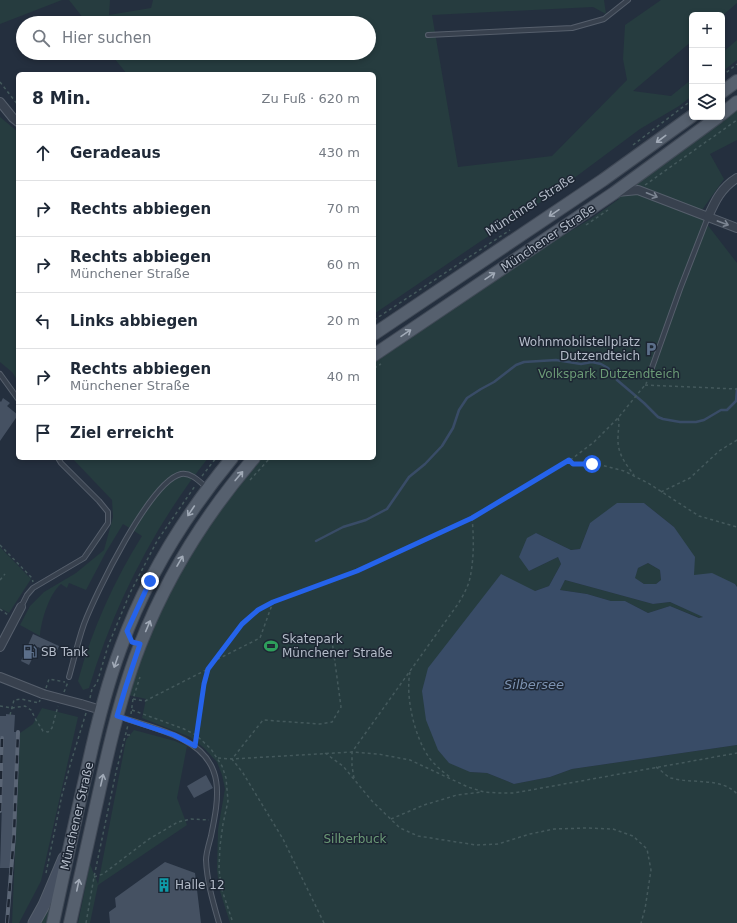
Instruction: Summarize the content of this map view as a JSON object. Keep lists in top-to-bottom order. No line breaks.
{"streets":{"main road":["Münchener Straße"],"path":["Münchner Straße"]},"water":["Silbersee"],"parks":["Volkspark Dutzendteich","Silberbuck"],"places":{"parking":["Wohnmobilstellplatz Dutzendteich"],"sports":["Skatepark Münchener Straße"],"fuel station":["SB Tank"],"building":["Halle 12"]},"page":{"map_buttons":["+","−"],"search":"Hier suchen","heading":["8 Min.","Zu Fuß · 620 m"],"list":[["Geradeaus","430 m"],["Rechts abbiegen","70 m"],["Rechts abbiegen","Münchener Straße","60 m"],["Links abbiegen","20 m"],["Rechts abbiegen","Münchener Straße","40 m"],"Ziel erreicht"]}}
